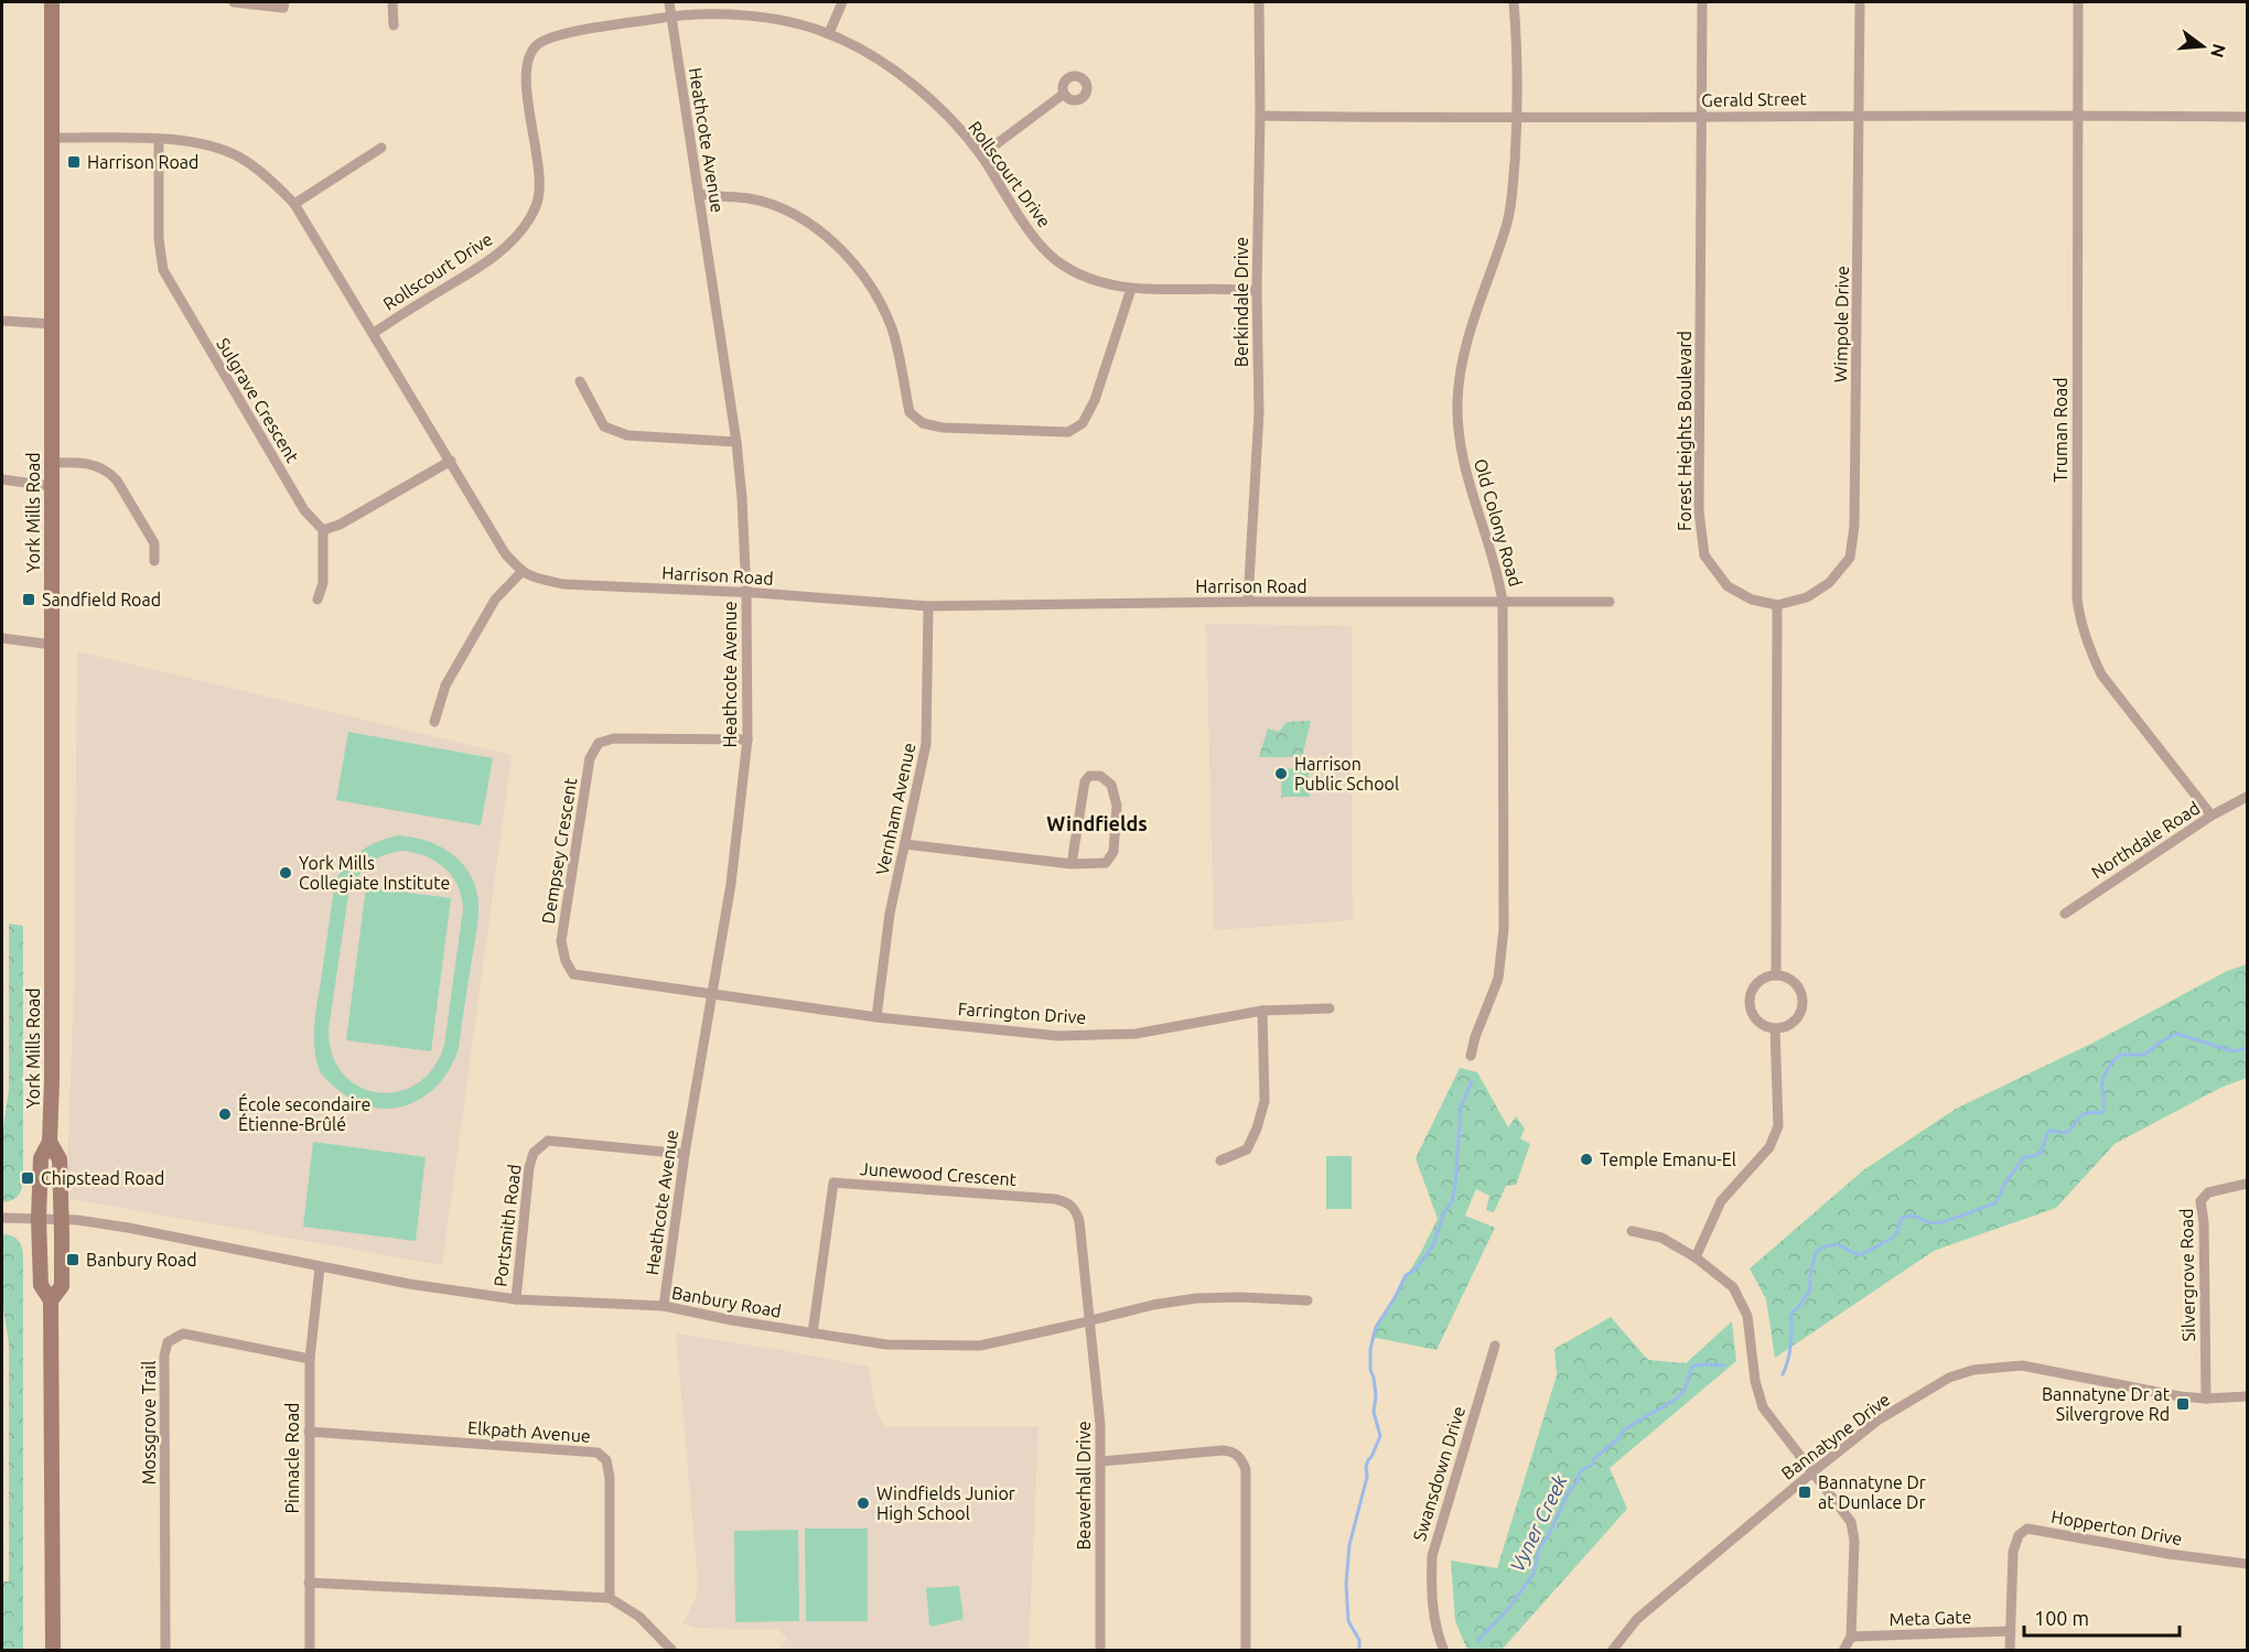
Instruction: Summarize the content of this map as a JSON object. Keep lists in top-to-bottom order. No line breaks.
{"streets":{"main road":["York Mills Road"],"street":["Gerald Street","Heathcote Avenue","Rollscourt Drive","Berkindale Drive","Wimpole Drive","Sulgrave Crescent","Truman Road","Forest Heights Boulevard","Old Colony Road","Harrison Road","Vernham Avenue","Northdale Road","Dempsey Crescent","Farrington Drive","Junewood Crescent","Portsmith Road","Silvergrove Road","Banbury Road","Mossgrove Trail","Elkpath Avenue","Bannatyne Drive","Pinnacle Road","Swansdown Drive","Beaverhall Drive","Hopperton Drive","Meta Gate"]},"crossings":[["Gerald Street","Berkindale Drive"],["Gerald Street","Wimpole Drive"],["Gerald Street","Truman Road"],["Gerald Street","Forest Heights Boulevard"],["Gerald Street","Old Colony Road"],["Heathcote Avenue","Rollscourt Drive"],["Heathcote Avenue","Harrison Road"],["Heathcote Avenue","Dempsey Crescent"],["Heathcote Avenue","Farrington Drive"],["Heathcote Avenue","Portsmith Road"],["Heathcote Avenue","Banbury Road"],["Rollscourt Drive","Berkindale Drive"],["Berkindale Drive","Harrison Road"],["Wimpole Drive","Forest Heights Boulevard"],["Truman Road","Northdale Road"],["York Mills Road","Banbury Road"],["Old Colony Road","Harrison Road"],["Harrison Road","Vernham Avenue"],["Vernham Avenue","Farrington Drive"],["Dempsey Crescent","Farrington Drive"],["Junewood Crescent","Banbury Road"],["Junewood Crescent","Beaverhall Drive"],["Portsmith Road","Banbury Road"],["Silvergrove Road","Bannatyne Drive"],["Banbury Road","Pinnacle Road"],["Banbury Road","Beaverhall Drive"],["Mossgrove Trail","Pinnacle Road"],["Elkpath Avenue","Pinnacle Road"],["Hopperton Drive","Meta Gate"]],"districts":["Windfields"],"water":["Vyner Creek"],"places":{"transit":["Harrison Road","Sandfield Road","Chipstead Road","Banbury Road","Bannatyne Dr at Silvergrove Rd","Bannatyne Dr at Dunlace Dr"],"other":["Harrison Public School","York Mills Collegiate Institute","École secondaire Étienne-Brûlé","Temple Emanu-El","Windfields Junior High School"]},"scale_bar":"100 m","north":"right"}
